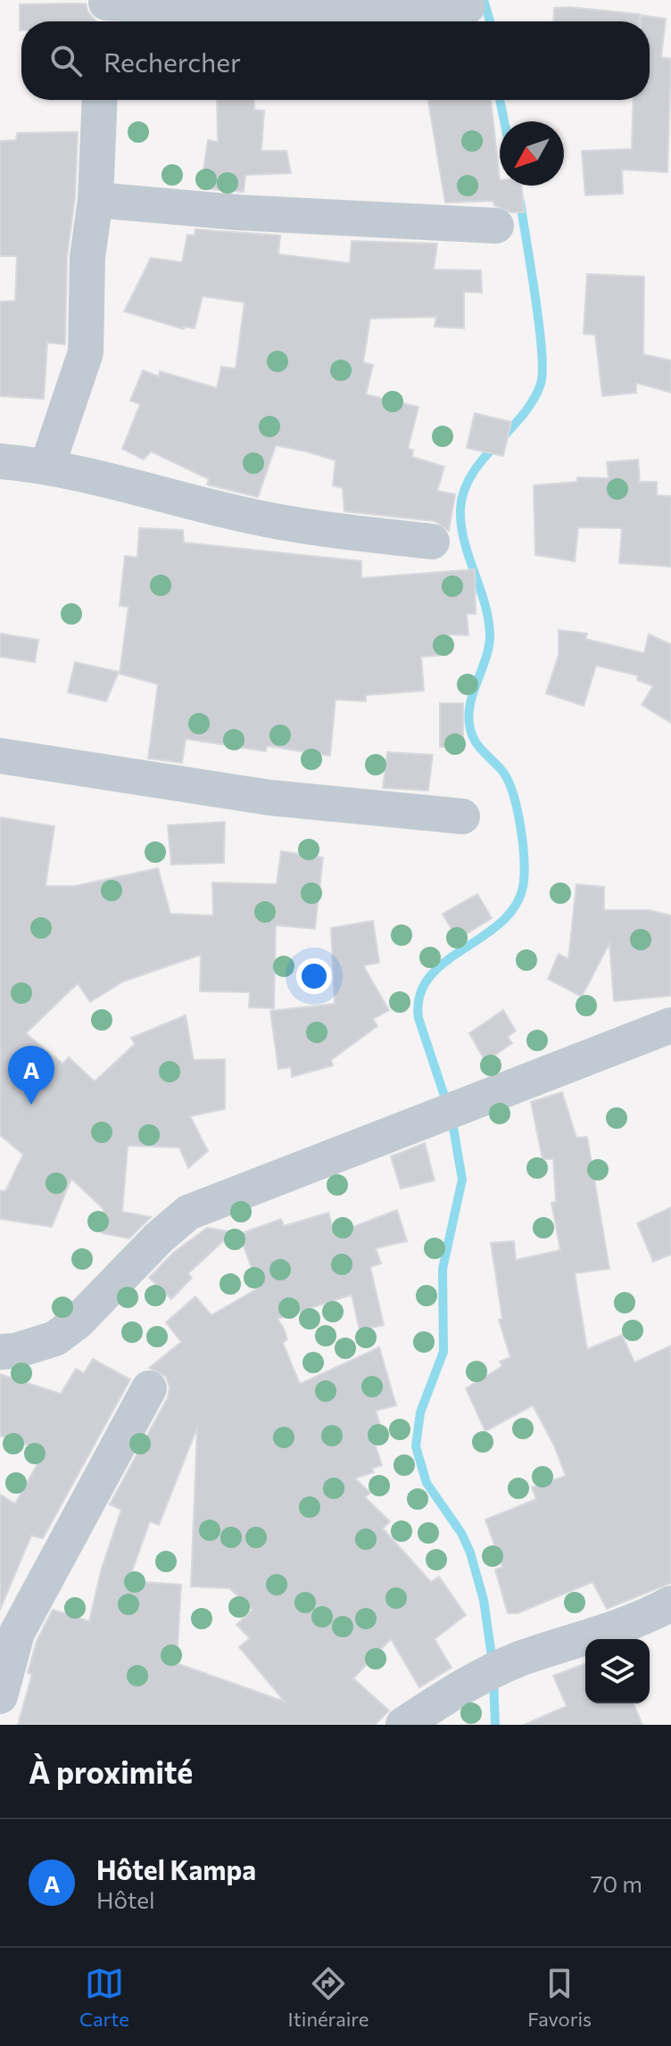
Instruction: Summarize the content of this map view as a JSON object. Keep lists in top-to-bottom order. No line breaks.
{"north":"bottom left","page":{"search":"Rechercher","pins":"A","heading":"À proximité","list":[{"mark":"A","name":"Hôtel Kampa","note":"Hôtel","value":"70 m"}],"nav":["Carte","Itinéraire","Favoris"]}}
